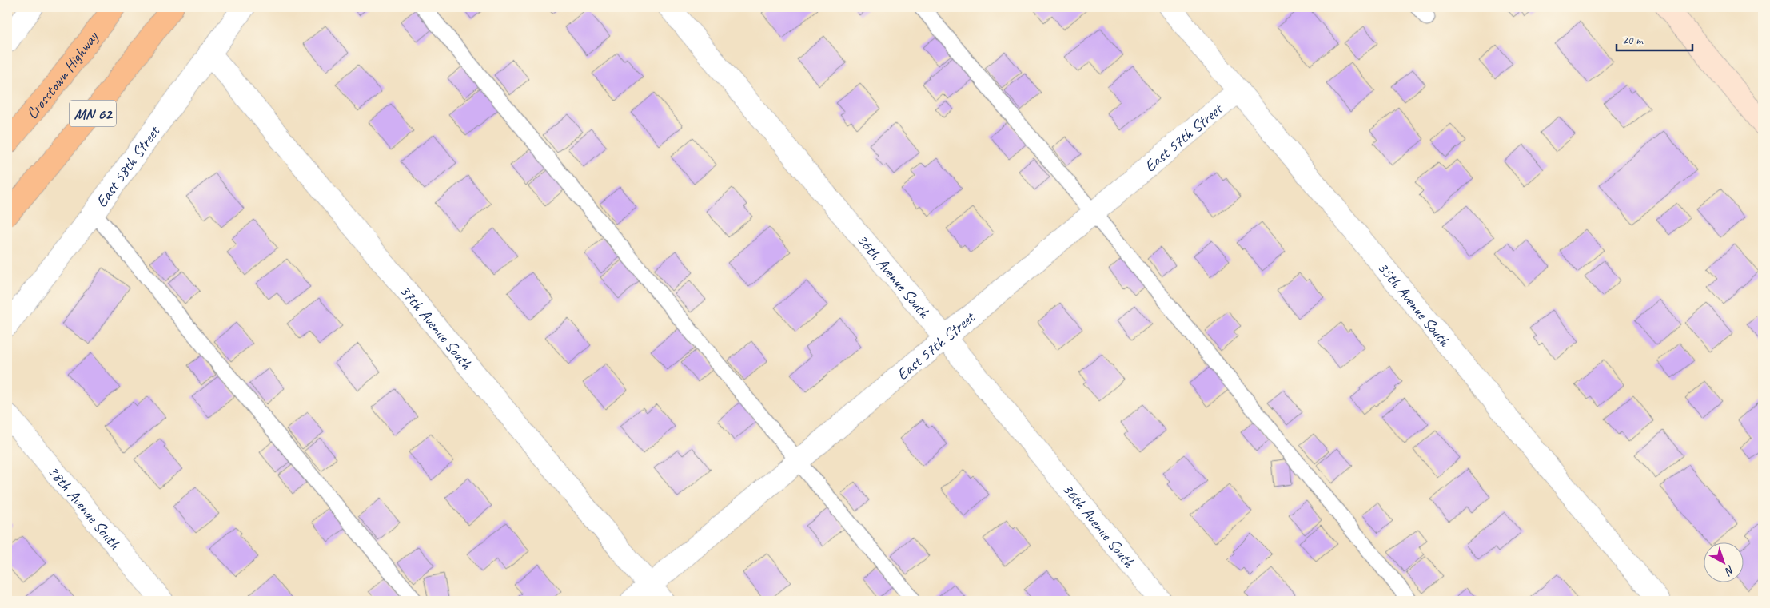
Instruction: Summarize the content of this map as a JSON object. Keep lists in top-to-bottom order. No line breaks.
{"streets":{"highway":["Crosstown Highway","MN 62"],"street":["East 57th Street","East 58th Street","36th Avenue South","35th Avenue South","37th Avenue South","38th Avenue South"]},"crossings":[["East 57th Street","36th Avenue South"],["East 57th Street","35th Avenue South"],["East 57th Street","37th Avenue South"],["East 58th Street","37th Avenue South"]],"scale_bar":"20 m","north":"bottom right"}
